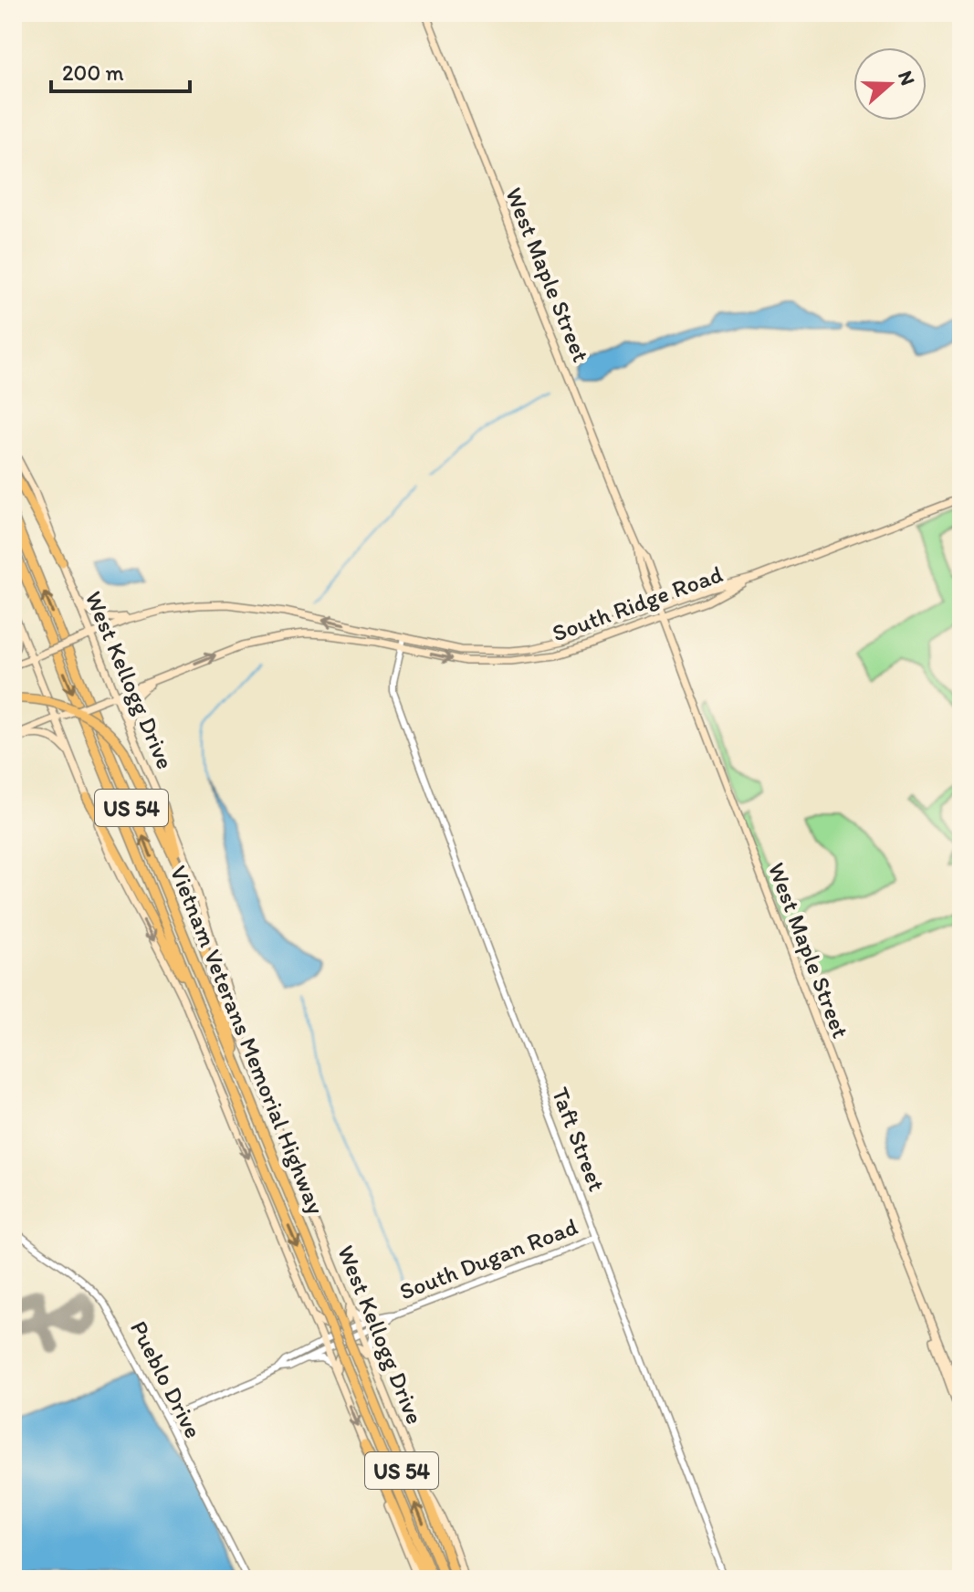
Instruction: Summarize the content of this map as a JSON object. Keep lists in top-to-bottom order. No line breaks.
{"streets":{"highway":["US 54","Vietnam Veterans Memorial Highway"],"main road":["West Maple Street","South Ridge Road","West Kellogg Drive"],"street":["Taft Street","South Dugan Road","Pueblo Drive"]},"crossings":[["West Maple Street","South Ridge Road"],["South Ridge Road","Taft Street"],["West Kellogg Drive","South Dugan Road"],["Taft Street","South Dugan Road"],["South Dugan Road","Pueblo Drive"]],"scale_bar":"200 m","north":"right"}
